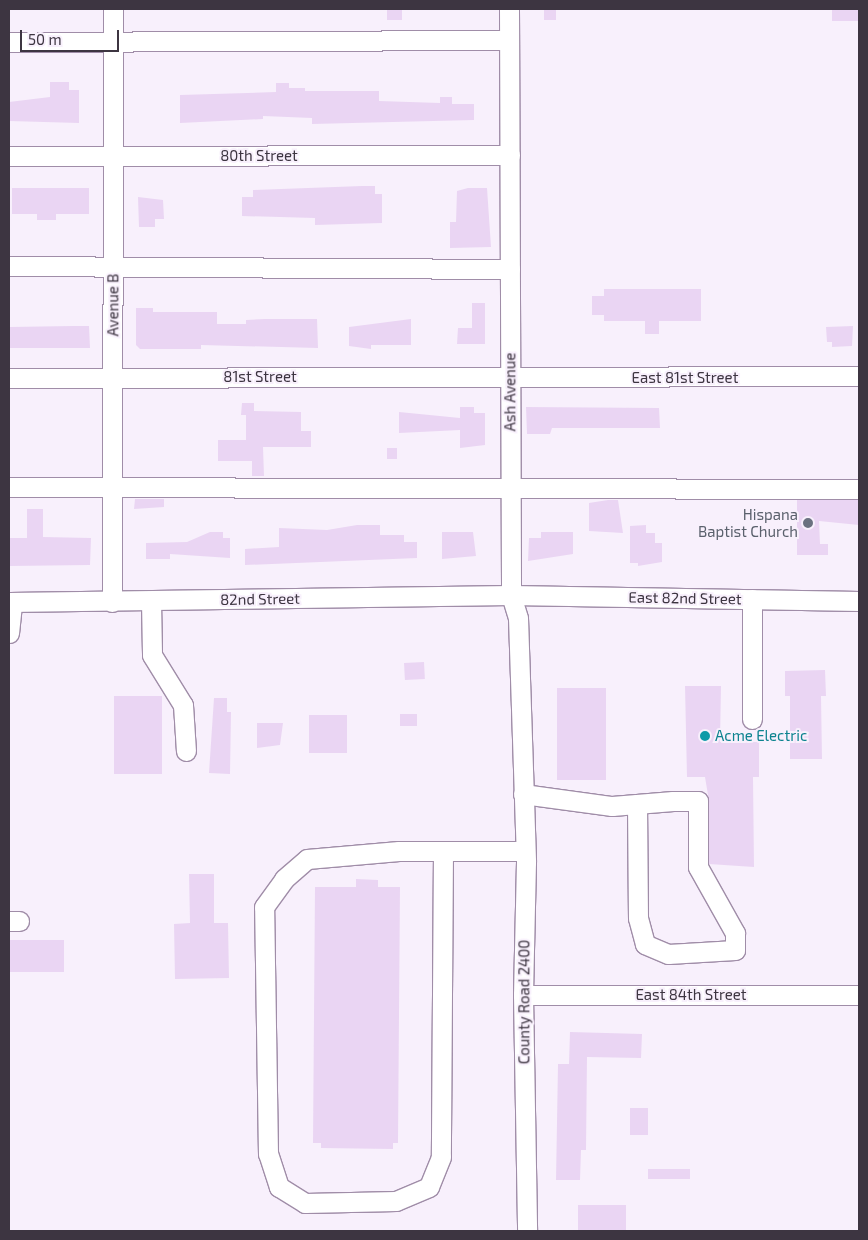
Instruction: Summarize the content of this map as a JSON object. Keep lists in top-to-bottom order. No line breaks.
{"streets":{"street":["80th Street","Avenue B","81st Street","East 81st Street","Ash Avenue","East 82nd Street","82nd Street","East 84th Street","County Road 2400"]},"crossings":[["80th Street","Avenue B"],["80th Street","Ash Avenue"],["Avenue B","81st Street"],["Avenue B","82nd Street"],["81st Street","East 81st Street"],["81st Street","Ash Avenue"],["East 81st Street","Ash Avenue"],["Ash Avenue","East 82nd Street"],["Ash Avenue","82nd Street"],["Ash Avenue","County Road 2400"],["East 82nd Street","82nd Street"],["East 84th Street","County Road 2400"]],"places":["Hispana Baptist Church","Acme Electric"],"scale_bar":"50 m"}
